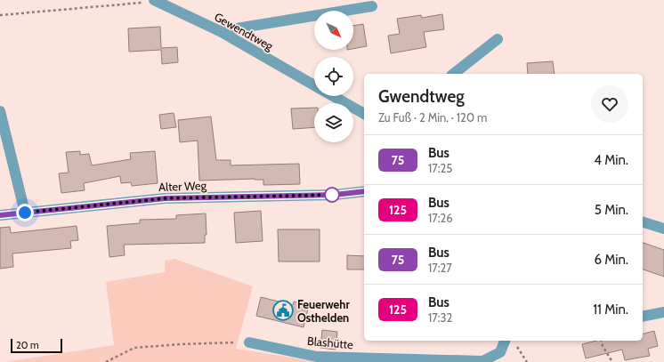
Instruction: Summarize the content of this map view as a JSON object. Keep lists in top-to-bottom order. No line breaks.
{"streets":{"street":["Gewendtweg","Alter Weg","Blashütte"]},"places":{"public building":["Feuerwehr Osthelden"]},"lines":["bus line 75"],"scale_bar":"20 m","north":"bottom right","page":{"heading":["Gwendtweg","Zu Fuß · 2 Min. · 120 m"],"list":[{"mark":"75","name":"Bus","note":"17:25","value":"4 Min."},{"mark":"125","name":"Bus","note":"17:26","value":"5 Min."},{"mark":"75","name":"Bus","note":"17:27","value":"6 Min."},{"mark":"125","name":"Bus","note":"17:32","value":"11 Min."}],"scale":"20 m"}}
